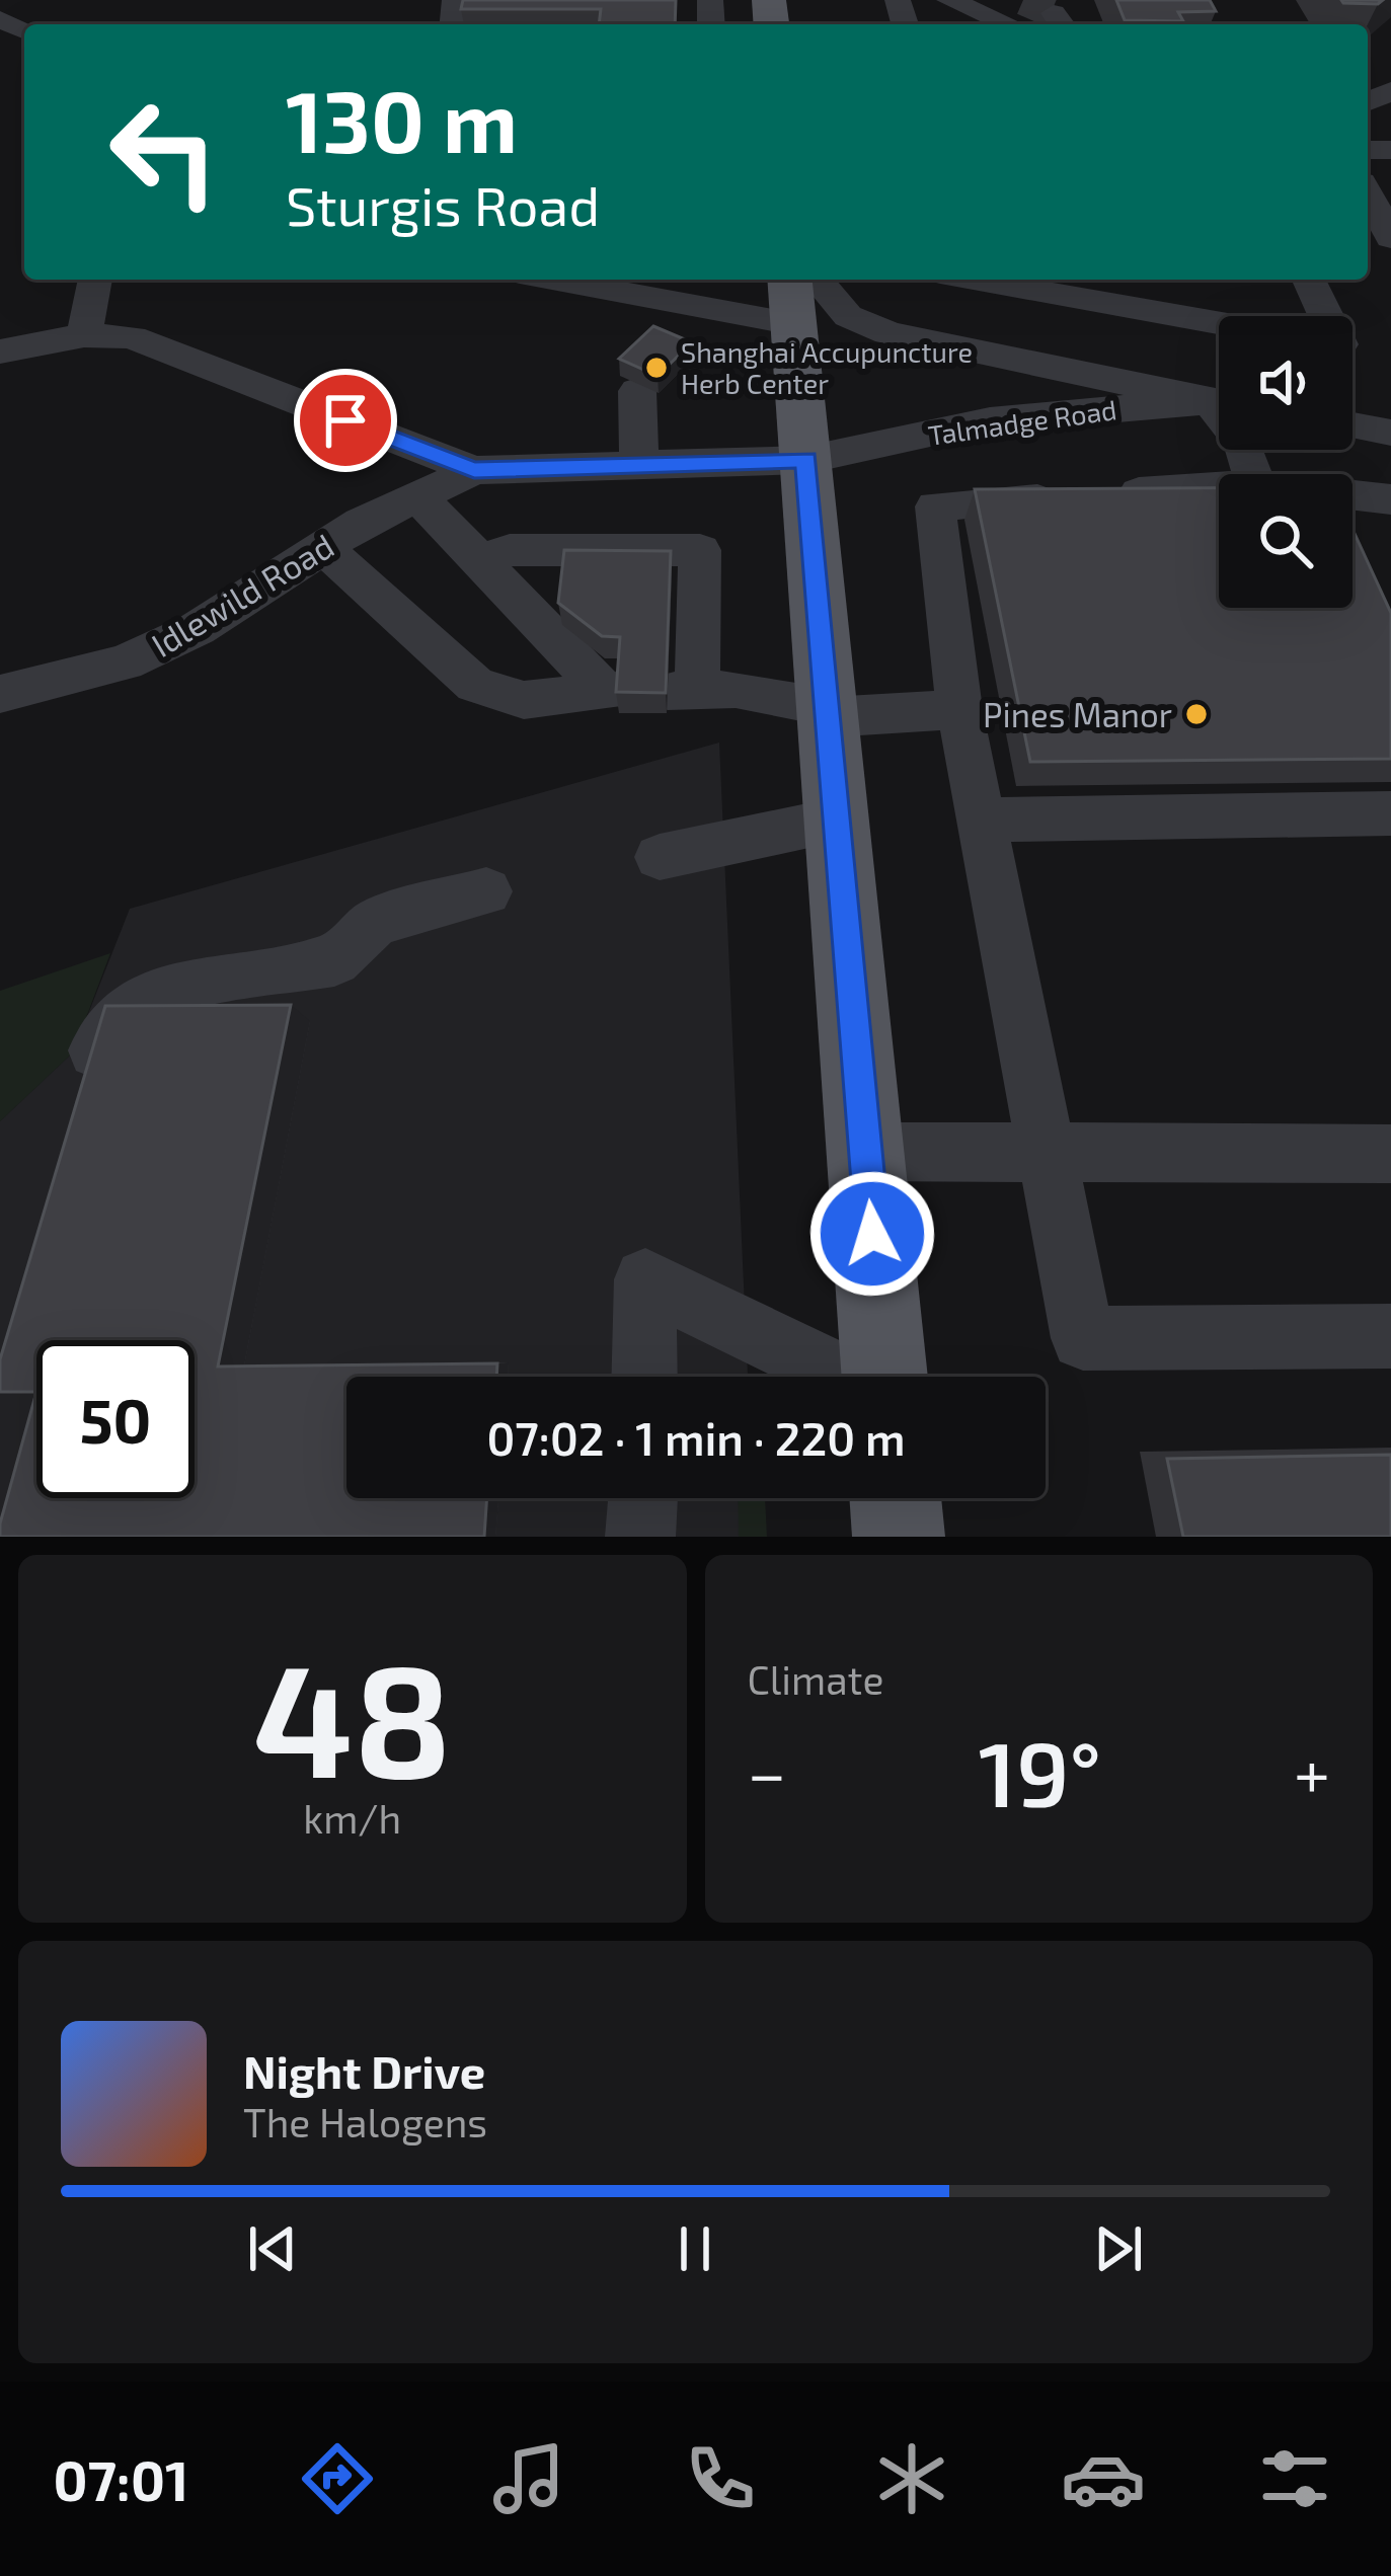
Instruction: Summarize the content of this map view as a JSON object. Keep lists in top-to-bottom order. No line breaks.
{"streets":{"street":["Talmadge Road","Idlewild Road"]},"crossings":[["Talmadge Road","Idlewild Road"]],"places":["Shanghai Accupuncture Herb Center","Pines Manor"],"page":{"turn":["130 m","Sturgis Road"],"limit":"50","trip":"07:02 · 1 min · 220 m","tile":[["48","km/h"],"Climate"],"heat":["−","19°","+"],"song":["Night Drive","The Halogens"],"tabs":"07:01"}}
